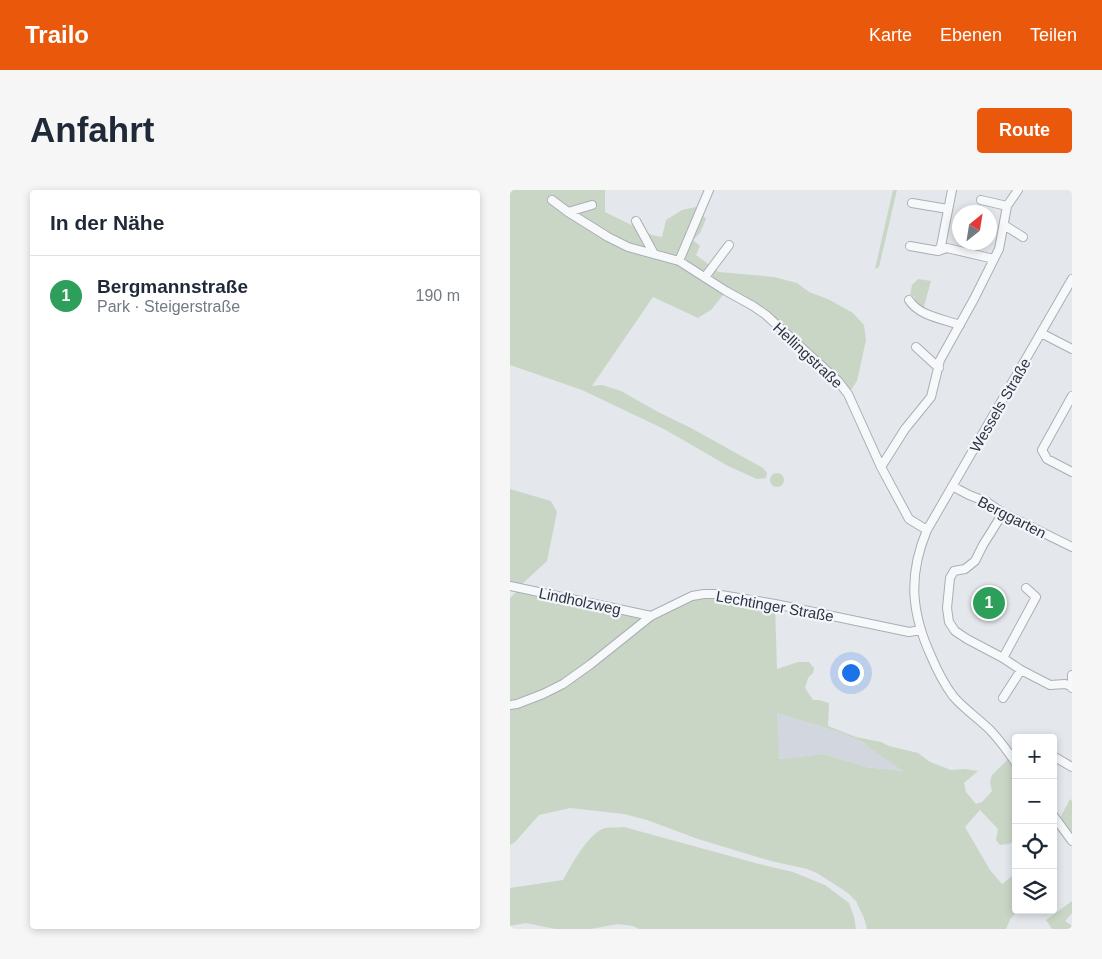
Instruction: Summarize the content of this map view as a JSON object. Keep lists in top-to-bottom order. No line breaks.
{"streets":{"street":["Hellingstraße","Wessels Straße","Berggarten","Lindholzweg","Lechtinger Straße"]},"crossings":[["Hellingstraße","Wessels Straße"],["Wessels Straße","Berggarten"],["Wessels Straße","Lechtinger Straße"],["Lindholzweg","Lechtinger Straße"]],"north":"top right","page":{"header":"Trailo","nav":["Karte","Ebenen","Teilen"],"buttons":"Route","title":"Anfahrt","heading":"In der Nähe","list":[{"mark":"1","name":"Bergmannstraße","note":"Park · Steigerstraße","value":"190 m"}],"pins":"1","map_buttons":["+","−"]}}
